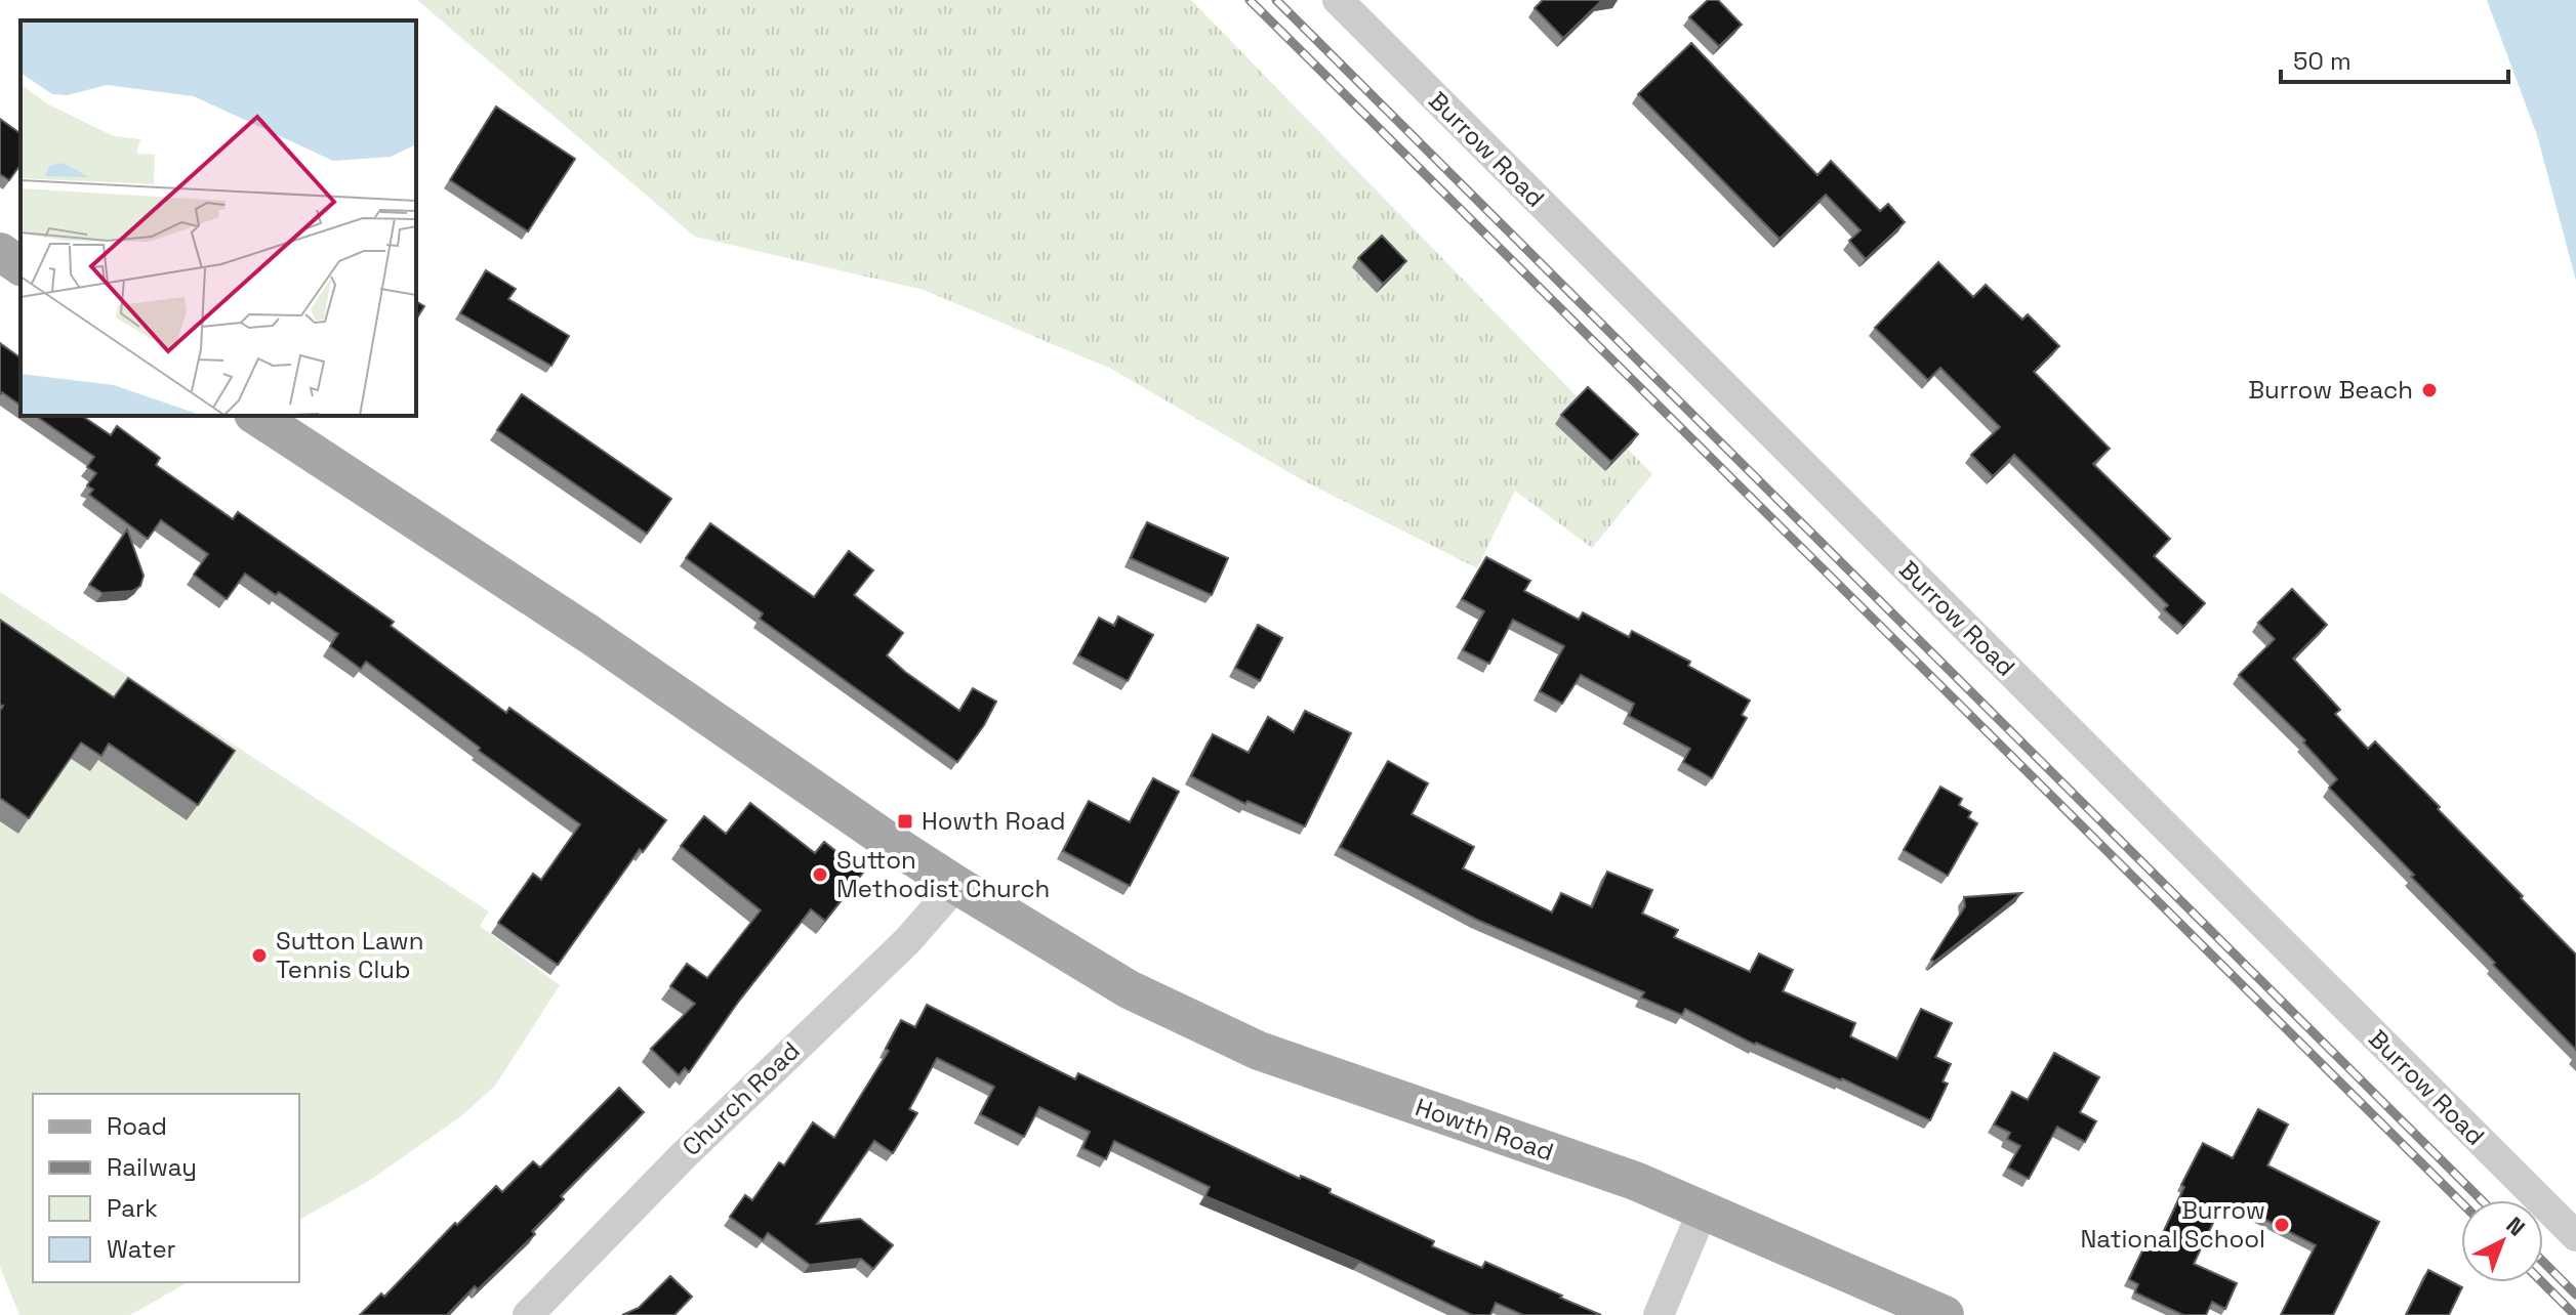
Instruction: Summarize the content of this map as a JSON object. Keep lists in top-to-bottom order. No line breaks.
{"streets":{"main road":["Howth Road"],"street":["Burrow Road","Church Road"]},"crossings":[["Church Road","Howth Road"]],"places":{"other":["Burrow Beach","Sutton Methodist Church","Sutton Lawn Tennis Club","Burrow National School"],"transit":["Howth Road"]},"legend":["Road","Railway","Park","Water"],"scale_bar":"50 m","north":"top right"}
